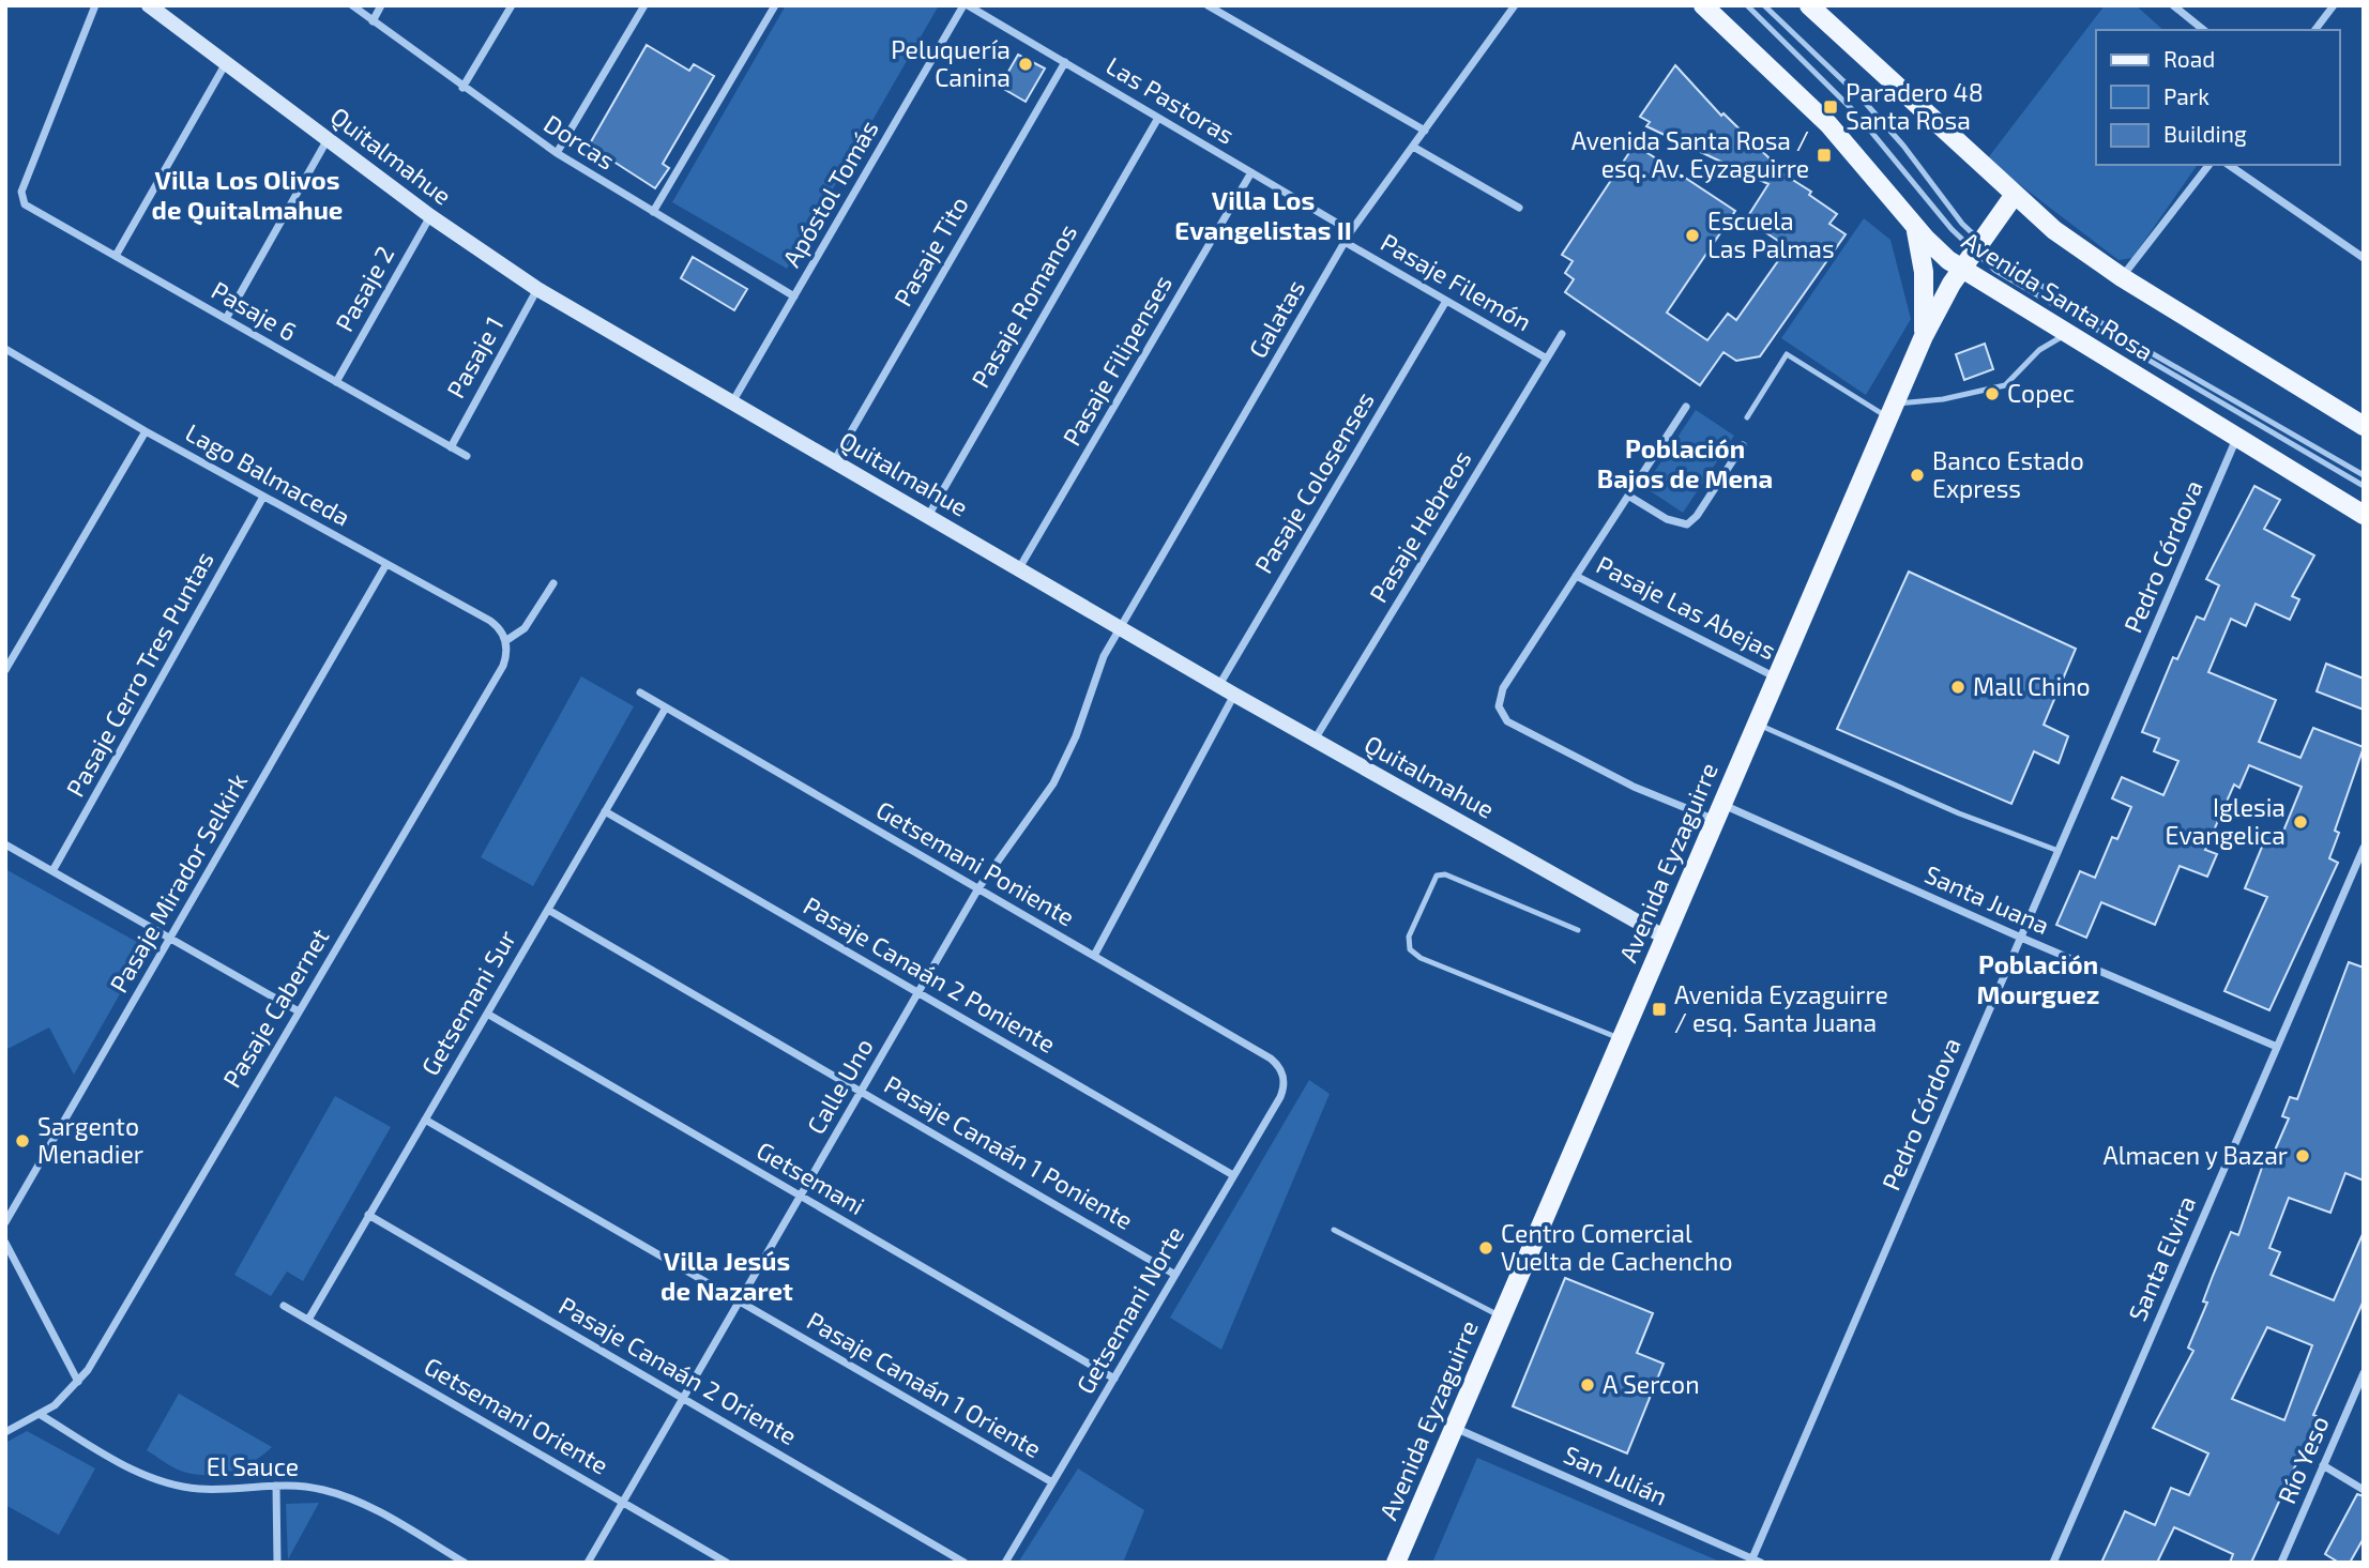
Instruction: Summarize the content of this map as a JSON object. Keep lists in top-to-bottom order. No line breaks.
{"streets":{"main road":["Avenida Santa Rosa","Avenida Eyzaguirre"],"street":["Las Pastoras","Dorcas","Quitalmahue","Apóstol Tomás","Pasaje Tito","Pasaje Filemón","Pasaje 2","Pasaje Romanos","Pasaje 6","Galatas","Pasaje 1","Pasaje Filipenses","Lago Balmaceda","Pasaje Colosenses","Pasaje Hebreos","Pedro Córdova","Pasaje Las Abejas","Pasaje Cerro Tres Puntas","Getsemani Poniente","Pasaje Mirador Selkirk","Santa Juana","Pasaje Canaán 2 Poniente","Getsemani Sur","Pasaje Cabernet","Calle Uno","Pasaje Canaán 1 Poniente","Getsemani","Santa Elvira","Getsemani Norte","Pasaje Canaán 2 Oriente","Pasaje Canaán 1 Oriente","Getsemani Oriente","Río Yeso","El Sauce","San Julián"]},"crossings":[["Las Pastoras","Apóstol Tomás"],["Las Pastoras","Pasaje Tito"],["Las Pastoras","Pasaje Romanos"],["Las Pastoras","Galatas"],["Las Pastoras","Pasaje Filipenses"],["Dorcas","Apóstol Tomás"],["Quitalmahue","Apóstol Tomás"],["Quitalmahue","Pasaje Tito"],["Quitalmahue","Pasaje 2"],["Quitalmahue","Pasaje Romanos"],["Quitalmahue","Galatas"],["Quitalmahue","Pasaje 1"],["Quitalmahue","Pasaje Filipenses"],["Quitalmahue","Pasaje Colosenses"],["Quitalmahue","Pasaje Hebreos"],["Quitalmahue","Avenida Eyzaguirre"],["Quitalmahue","Calle Uno"],["Pasaje Filemón","Galatas"],["Pasaje Filemón","Pasaje Colosenses"],["Pasaje Filemón","Pasaje Hebreos"],["Pasaje 2","Pasaje 6"],["Avenida Santa Rosa","Pedro Córdova"],["Avenida Santa Rosa","Avenida Eyzaguirre"],["Pasaje 6","Pasaje 1"],["Galatas","Calle Uno"],["Lago Balmaceda","Pasaje Cerro Tres Puntas"],["Lago Balmaceda","Pasaje Mirador Selkirk"],["Lago Balmaceda","Pasaje Cabernet"],["Pedro Córdova","Santa Juana"],["Pedro Córdova","San Julián"],["Pasaje Las Abejas","Avenida Eyzaguirre"],["Pasaje Las Abejas","Santa Juana"],["Avenida Eyzaguirre","Santa Juana"],["Avenida Eyzaguirre","San Julián"],["Getsemani Poniente","Getsemani Sur"],["Getsemani Poniente","Calle Uno"],["Getsemani Poniente","Getsemani Norte"],["Santa Juana","Santa Elvira"],["Pasaje Canaán 2 Poniente","Getsemani Sur"],["Pasaje Canaán 2 Poniente","Calle Uno"],["Pasaje Canaán 2 Poniente","Getsemani Norte"],["Getsemani Sur","Pasaje Canaán 1 Poniente"],["Getsemani Sur","Getsemani"],["Getsemani Sur","Pasaje Canaán 2 Oriente"],["Getsemani Sur","Pasaje Canaán 1 Oriente"],["Getsemani Sur","Getsemani Oriente"],["Pasaje Cabernet","El Sauce"],["Calle Uno","Pasaje Canaán 1 Poniente"],["Calle Uno","Getsemani"],["Calle Uno","Pasaje Canaán 2 Oriente"],["Calle Uno","Pasaje Canaán 1 Oriente"],["Calle Uno","Getsemani Oriente"],["Pasaje Canaán 1 Poniente","Getsemani Norte"],["Getsemani","Getsemani Norte"],["Getsemani Norte","Pasaje Canaán 1 Oriente"]],"districts":["Villa Los Olivos de Quitalmahue","Villa Los Evangelistas II","Población Bajos de Mena","Población Mourguez","Villa Jesús de Nazaret"],"places":{"other":["Peluquería Canina","Escuela Las Palmas","Copec","Banco Estado Express","Mall Chino","Iglesia Evangelica","Sargento Menadier","Almacen y Bazar","Centro Comercial Vuelta de Cachencho","A Sercon"],"transit":["Paradero 48 Santa Rosa","Avenida Santa Rosa / esq. Av. Eyzaguirre","Avenida Eyzaguirre / esq. Santa Juana"]},"legend":["Road","Park","Building"]}
